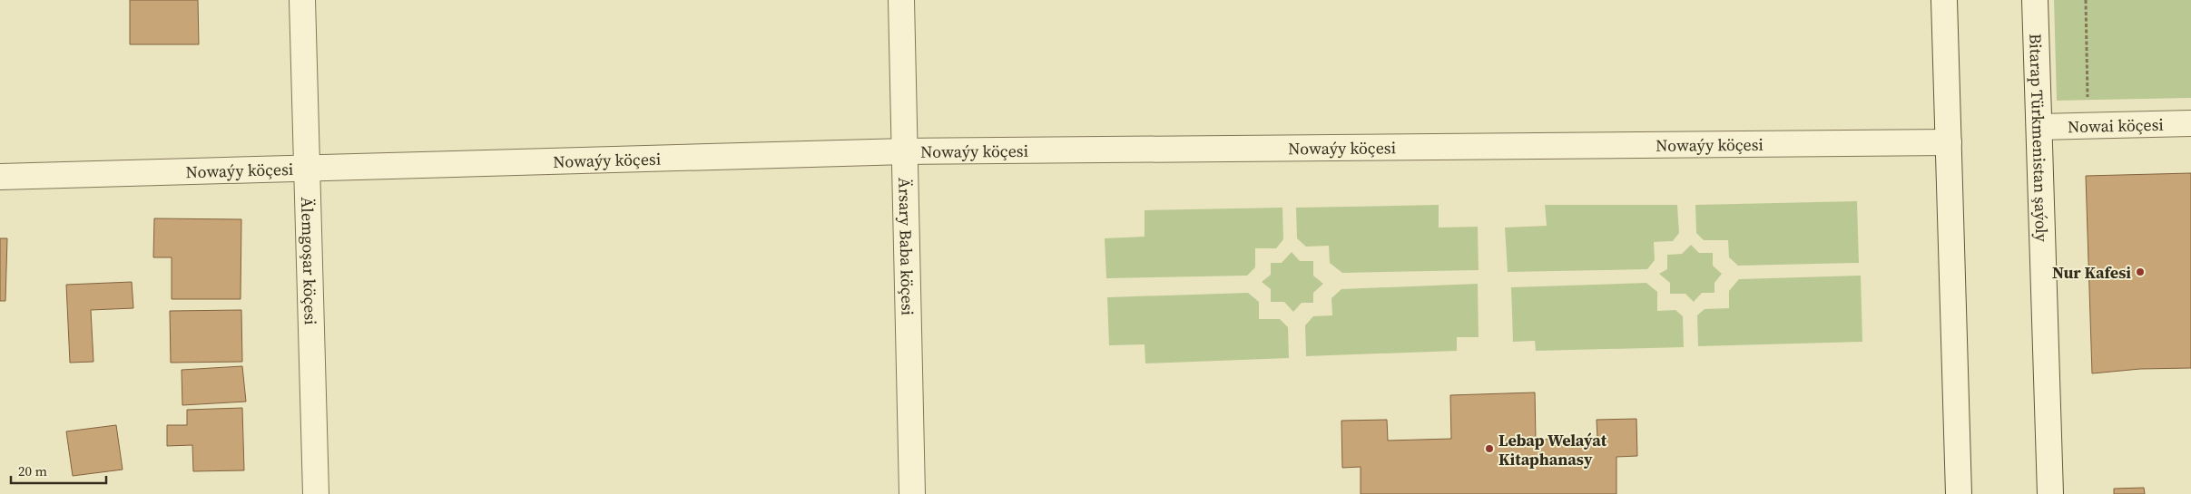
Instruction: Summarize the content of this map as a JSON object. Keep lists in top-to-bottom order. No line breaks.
{"streets":{"street":["Nowai köçesi","Bitarap Türkmenistan şaýoly","Nowaýy köçesi","Ärsary Baba köçesi","Älemgoşar köçesi"]},"crossings":[["Nowai köçesi","Bitarap Türkmenistan şaýoly"],["Nowaýy köçesi","Ärsary Baba köçesi"],["Nowaýy köçesi","Älemgoşar köçesi"]],"places":["Nur Kafesi","Lebap Welaýat Kitaphanasy"],"scale_bar":"20 m"}
